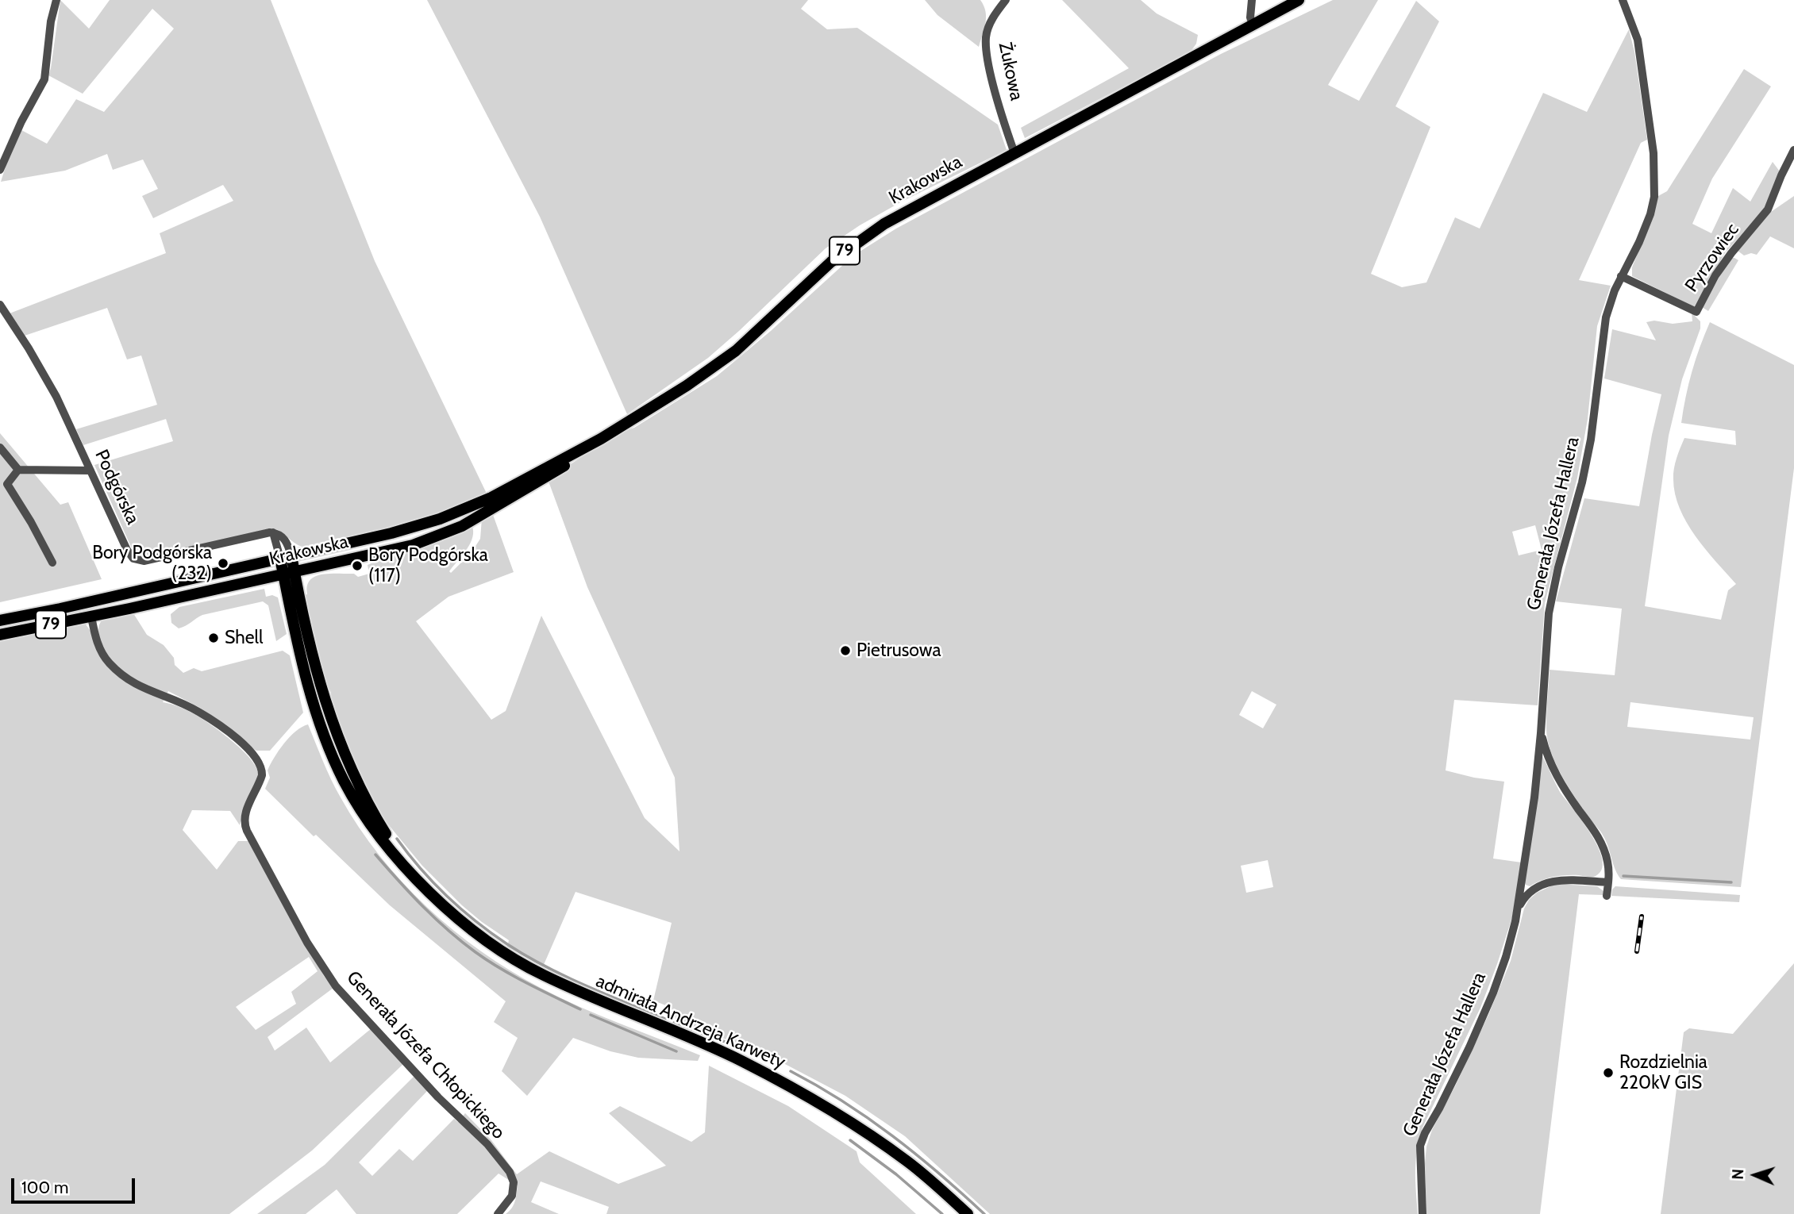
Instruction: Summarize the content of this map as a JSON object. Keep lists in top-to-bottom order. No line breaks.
{"streets":{"main road":["Krakowska","79","admirała Andrzeja Karwety"],"street":["Żukowa","Pyrzowiec","Podgórska","Generała Józefa Hallera","Generała Józefa Chłopickiego"]},"crossings":[["Żukowa","Krakowska"],["Krakowska","Podgórska"],["Krakowska","admirała Andrzeja Karwety"],["Krakowska","Generała Józefa Chłopickiego"],["Pyrzowiec","Generała Józefa Hallera"],["Podgórska","admirała Andrzeja Karwety"]],"places":["Bory Podgórska (232)","Bory Podgórska (117)","Shell","Pietrusowa","Rozdzielnia 220kV GIS"],"scale_bar":"100 m","north":"left"}
